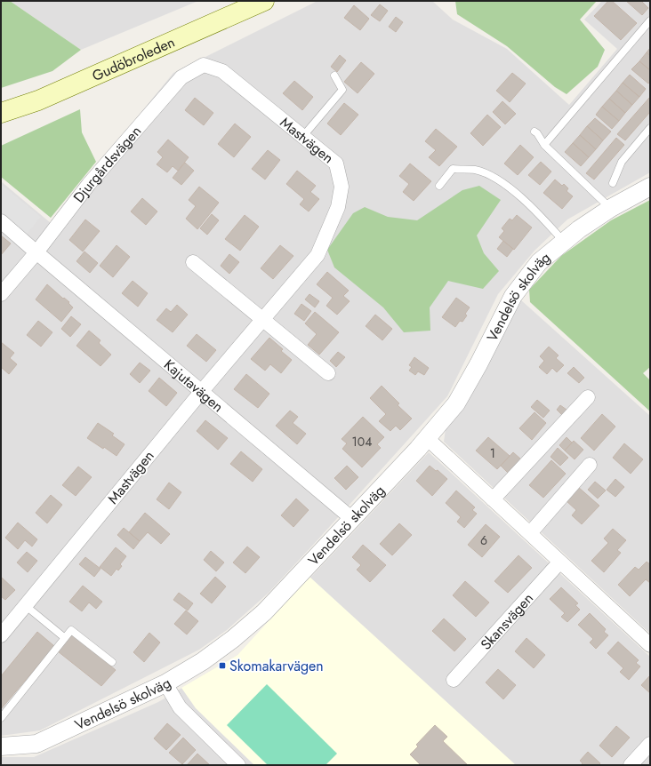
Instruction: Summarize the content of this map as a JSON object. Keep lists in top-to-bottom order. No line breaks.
{"streets":{"main road":["Gudöbroleden"],"street":["Mastvägen","Djurgårdsvägen","Vendelsö skolväg","Kajutavägen","Skansvägen"]},"crossings":[["Mastvägen","Djurgårdsvägen"],["Mastvägen","Kajutavägen"],["Djurgårdsvägen","Kajutavägen"],["Vendelsö skolväg","Kajutavägen"]],"places":{"transit":["Skomakarvägen"]},"house_numbers":["104","1","6"]}
